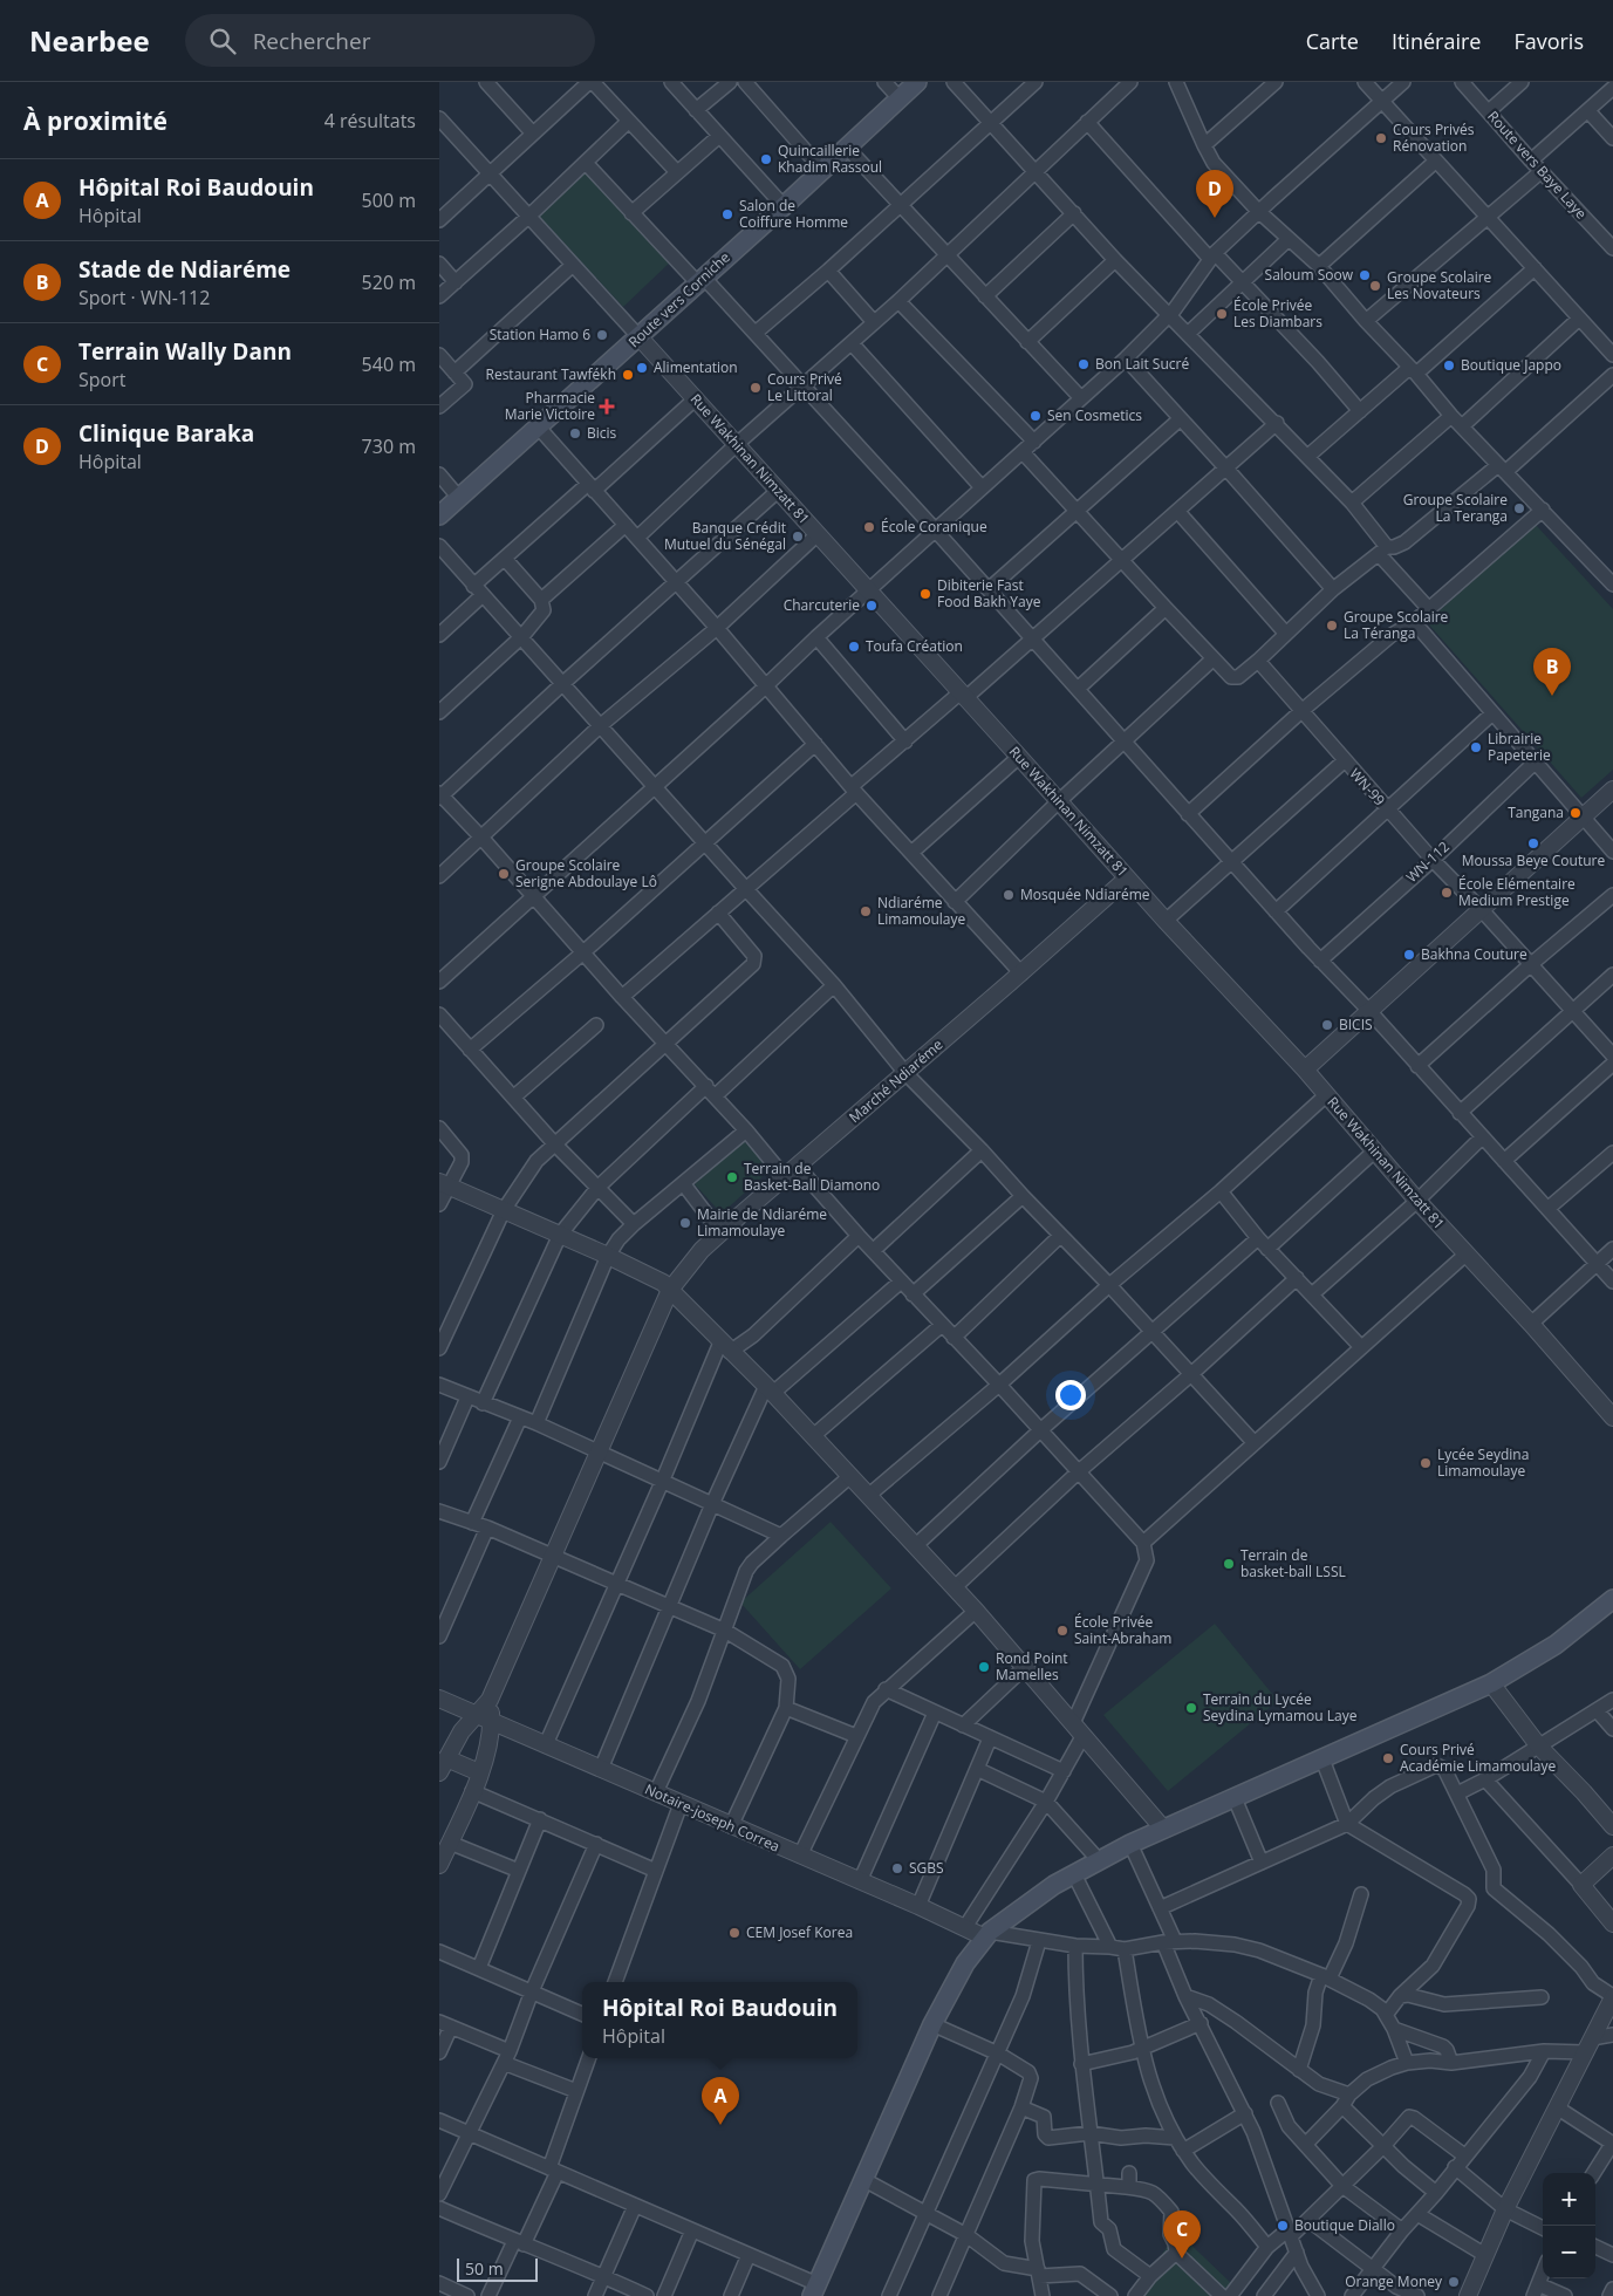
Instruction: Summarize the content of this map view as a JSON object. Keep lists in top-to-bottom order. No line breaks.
{"streets":{"main road":["Route vers Corniche"],"street":["Route vers Baye Laye","Rue Wakhinan Nimzatt 81","WN-99","WN-112","Marché Ndiaréme","Notaire-joseph Correa"]},"crossings":[["Route vers Corniche","Rue Wakhinan Nimzatt 81"],["Rue Wakhinan Nimzatt 81","Marché Ndiaréme"],["WN-99","WN-112"]],"places":{"other":["Cours Privés Rénovation","Quincaillerie Khadim Rassoul","Salon de Coiffure Homme","Saloum Soow","Groupe Scolaire Les Novateurs","École Privée Les Diambars","Station Hamo 6","Bon Lait Sucré","Boutique Jappo","Alimentation","Restaurant Tawfékh","Cours Privé Le Littoral","Sen Cosmetics","Bicis","Groupe Scolaire La Teranga","École Coranique","Banque Crédit Mutuel du Sénégal","Dibiterie Fast Food Bakh Yaye","Charcuterie","Groupe Scolaire La Téranga","Toufa Création","Librairie Papeterie","Tangana","Moussa Beye Couture","Groupe Scolaire Serigne Abdoulaye Lô","École Elémentaire Medium Prestige","Mosquée Ndiaréme","Ndiaréme Limamoulaye","Bakhna Couture","BICIS","Terrain de Basket-Ball Diamono","Mairie de Ndiaréme Limamoulaye","Lycée Seydina Limamoulaye","Terrain de basket-ball LSSL","École Privée Saint-Abraham","Rond Point Mamelles","Terrain du Lycée Seydina Lymamou Laye","Cours Privé Académie Limamoulaye","SGBS","CEM Josef Korea","Boutique Diallo","Orange Money"],"health":["Pharmacie Marie Victoire"]},"scale_bar":"50 m","page":{"header":"Nearbee","search":"Rechercher","nav":["Carte","Itinéraire","Favoris"],"heading":["À proximité","4 résultats"],"list":[{"mark":"A","name":"Hôpital Roi Baudouin","note":"Hôpital","value":"500 m"},{"mark":"B","name":"Stade de Ndiaréme","note":"Sport · WN-112","value":"520 m"},{"mark":"C","name":"Terrain Wally Dann","note":"Sport","value":"540 m"},{"mark":"D","name":"Clinique Baraka","note":"Hôpital","value":"730 m"}],"pins":["D","B","A","C"],"popup":["Hôpital Roi Baudouin","Hôpital"],"map_buttons":["+","−"],"scale":"50 m"}}
